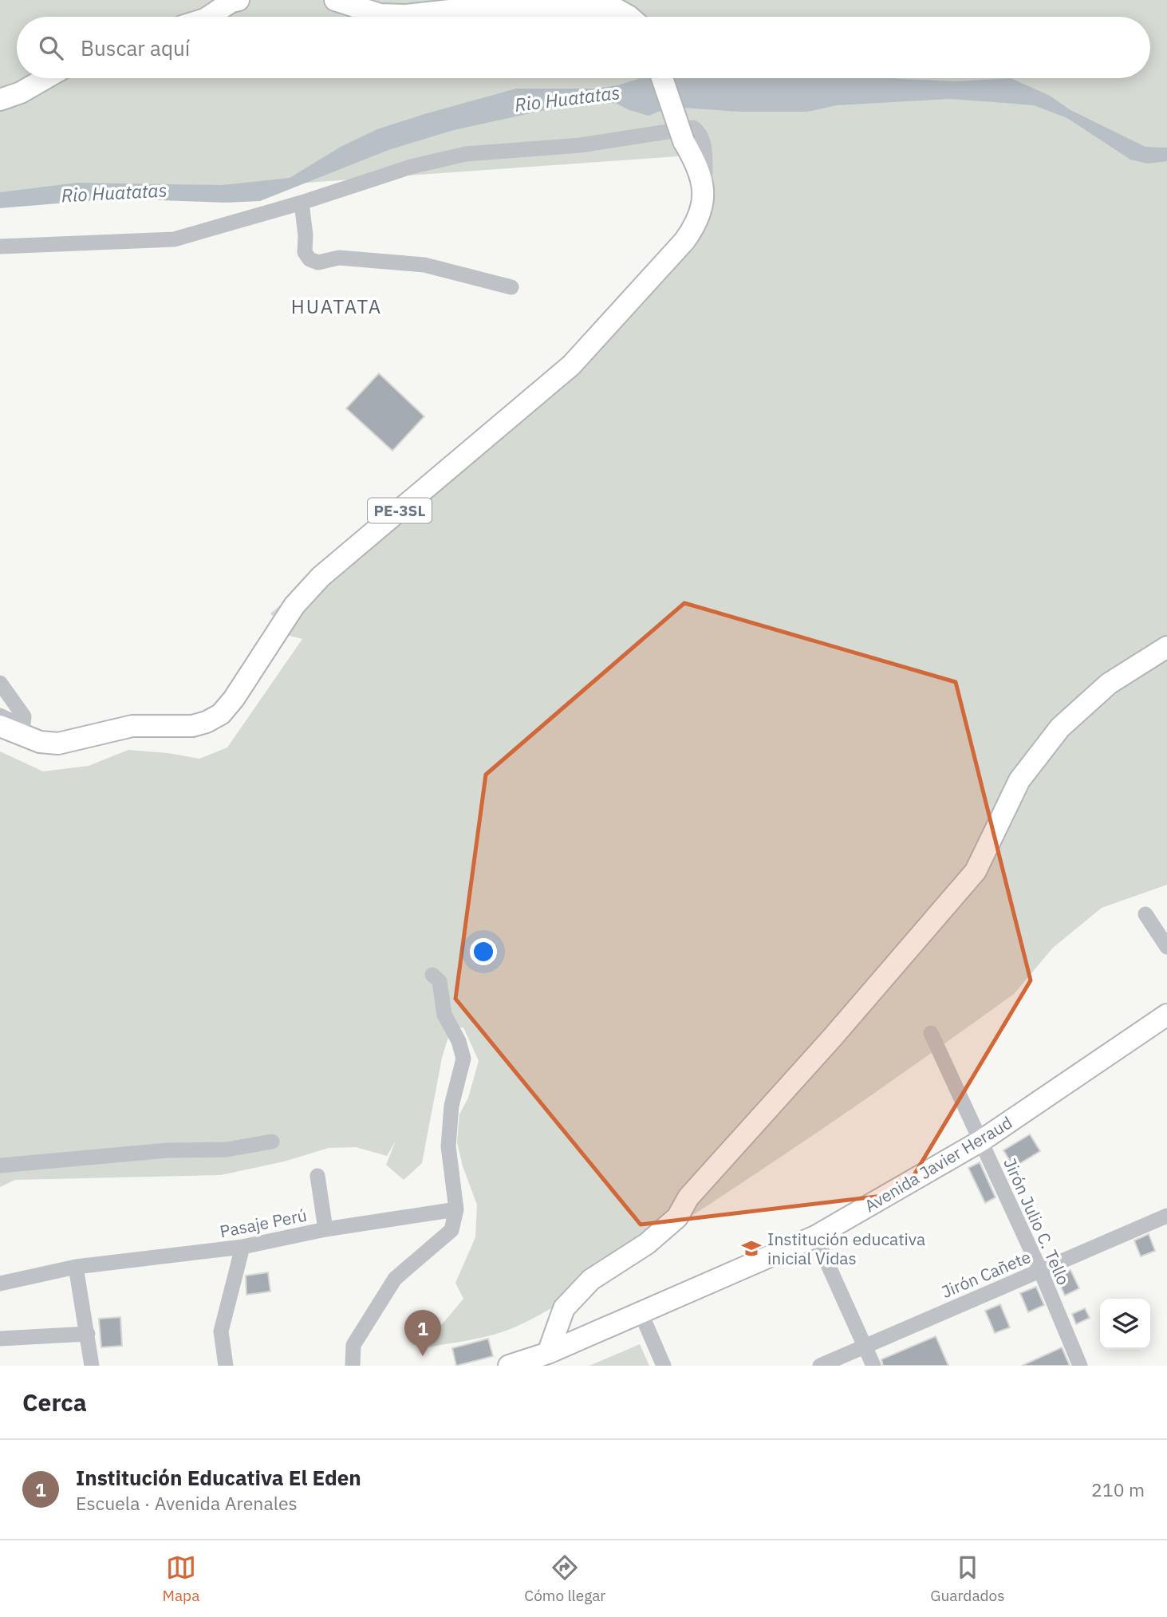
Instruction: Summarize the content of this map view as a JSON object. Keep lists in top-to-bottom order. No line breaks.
{"streets":{"main road":["PE-3SL","Avenida Javier Heraud"],"street":["Jirón Julio C. Tello","Pasaje Perú","Jirón Cañete"]},"crossings":[["Avenida Javier Heraud","Jirón Julio C. Tello"],["Jirón Julio C. Tello","Jirón Cañete"]],"districts":["HUATATA"],"water":["Rio Huatatas"],"places":{"school or university":["Institución educativa inicial Vidas"]},"page":{"search":"Buscar aquí","pins":"1","heading":"Cerca","list":[{"mark":"1","name":"Institución Educativa El Eden","note":"Escuela · Avenida Arenales","value":"210 m"}],"nav":["Mapa","Cómo llegar","Guardados"]}}
